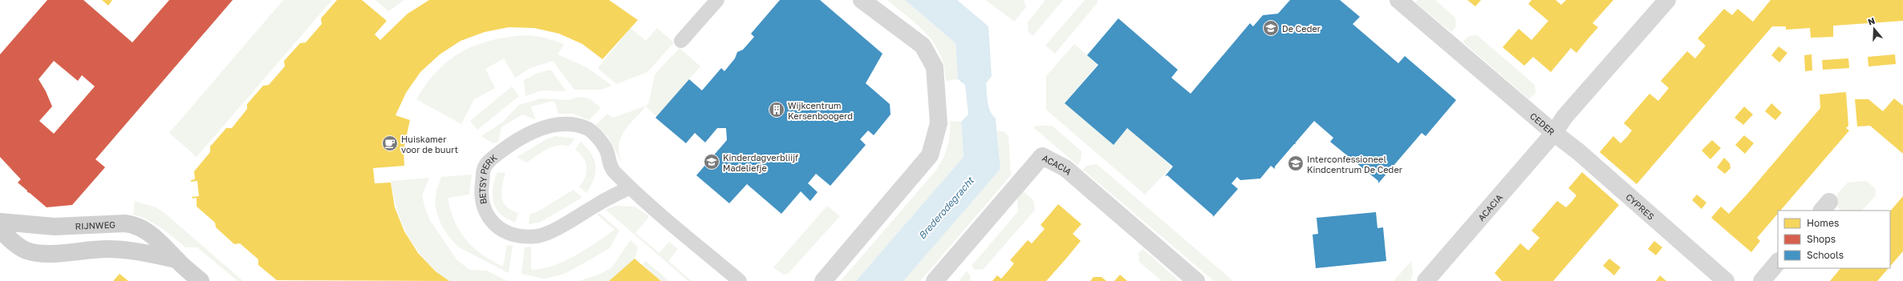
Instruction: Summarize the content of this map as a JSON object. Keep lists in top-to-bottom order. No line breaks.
{"streets":{"street":["CEDER","ACACIA","CYPRES","RIJNWEG"],"lane":["BETSY PERK"]},"crossings":[["CEDER","ACACIA"],["CEDER","CYPRES"],["ACACIA","CYPRES"]],"water":["Brederodegracht"],"places":{"school or university":["De Ceder","Kinderdagverbliijf Madeliefje","Interconfessioneel Kindcentrum De Ceder"],"building":["Wijkcentrum Kersenboogerd"],"cafe":["Huiskamer voor de buurt"]},"legend":["Homes","Shops","Schools"],"north":"top"}
